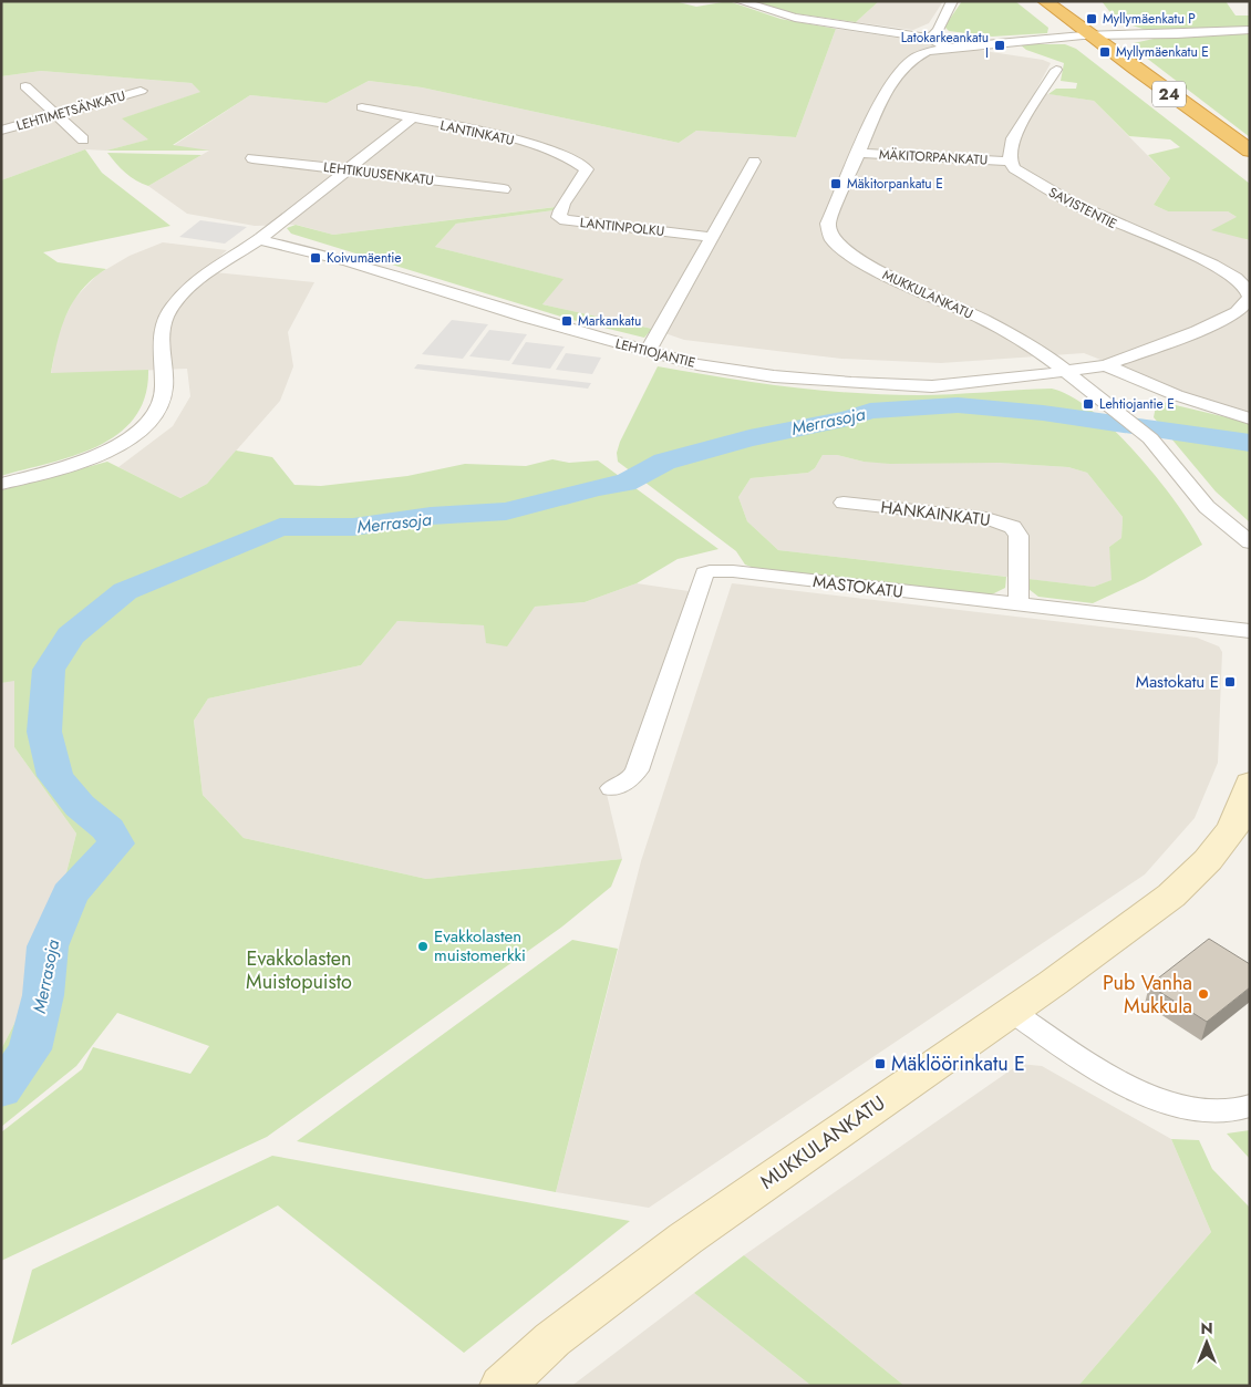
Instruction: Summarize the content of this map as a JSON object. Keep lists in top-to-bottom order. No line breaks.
{"streets":{"highway":["24"],"street":["LEHTIMETSÄNKATU","LANTINKATU","MÄKITORPANKATU","LEHTIKUUSENKATU","SAVISTENTIE","LANTINPOLKU","MUKKULANKATU","LEHTIOJANTIE","HANKAINKATU","MASTOKATU"]},"crossings":[["24","MUKKULANKATU"],["LANTINKATU","LANTINPOLKU"],["MÄKITORPANKATU","SAVISTENTIE"],["MÄKITORPANKATU","MUKKULANKATU"],["SAVISTENTIE","MUKKULANKATU"],["SAVISTENTIE","LEHTIOJANTIE"],["MUKKULANKATU","LEHTIOJANTIE"],["HANKAINKATU","MASTOKATU"]],"water":["Merrasoja"],"parks":["Evakkolasten Muistopuisto"],"places":{"transit":["Myllymäenkatu P","Latokarkeankatu I","Myllymäenkatu E","Mäkitorpankatu E","Koivumäentie","Markankatu","Lehtiojantie E","Mastokatu E","Mäklöörinkatu E"],"other":["Evakkolasten muistomerkki","Pub Vanha Mukkula"]},"north":"top"}
